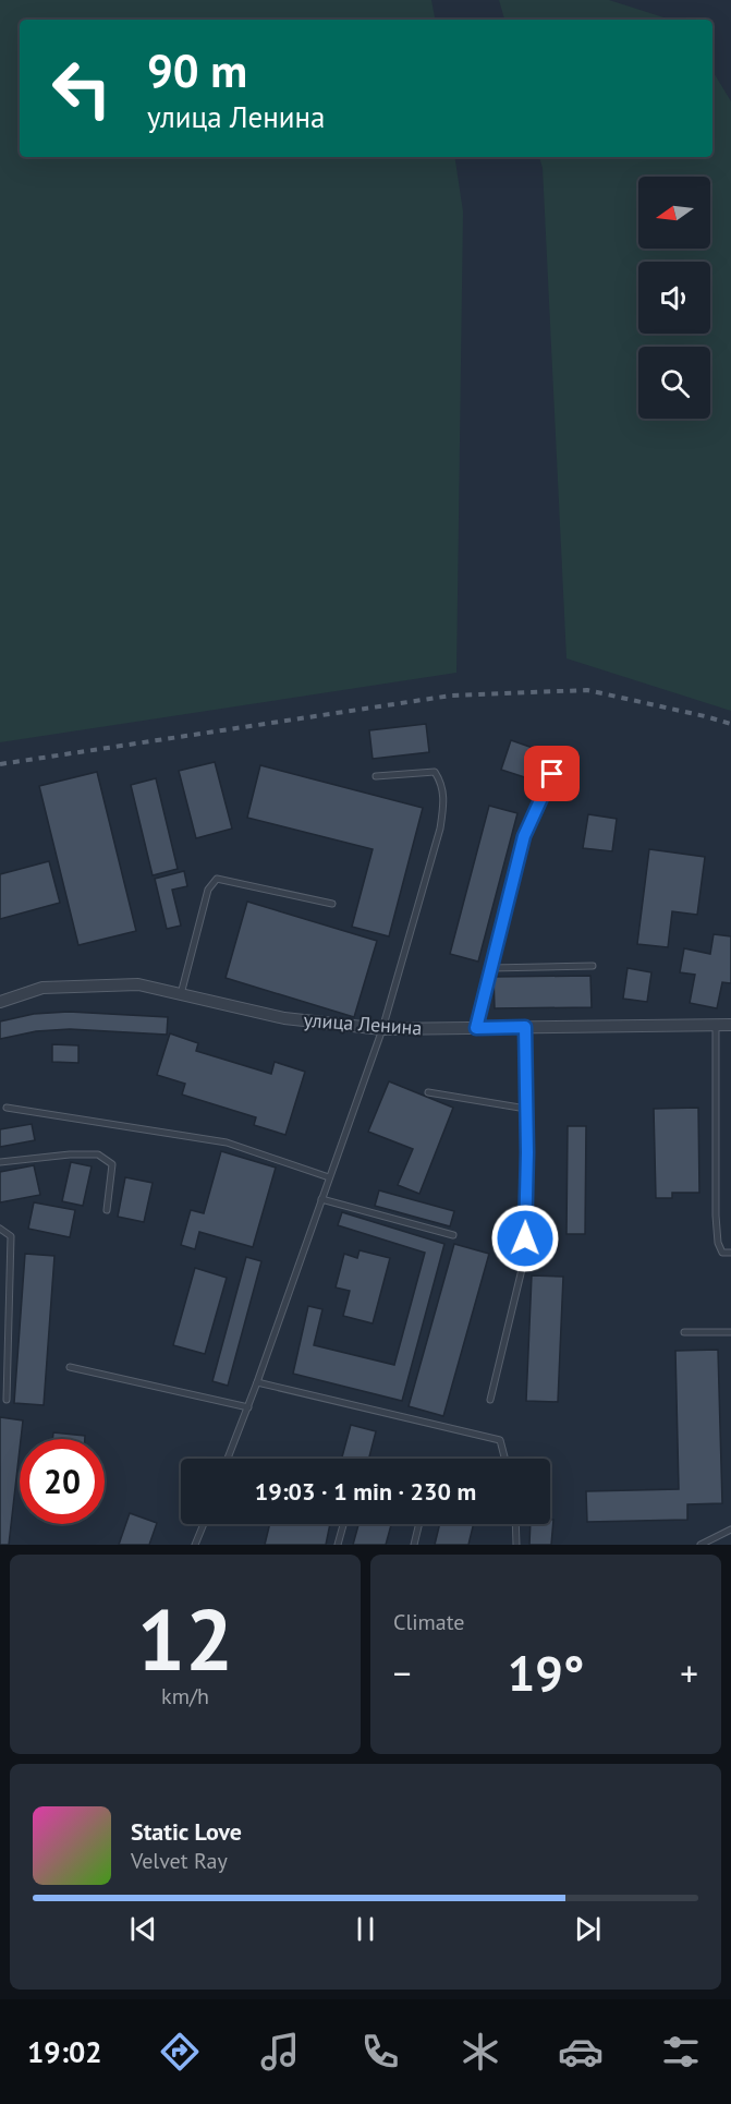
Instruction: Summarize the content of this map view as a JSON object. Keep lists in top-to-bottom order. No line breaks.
{"streets":{"street":["улица Ленина"]},"north":"left","page":{"turn":["90 m","улица Ленина"],"limit":"20","trip":"19:03 · 1 min · 230 m","tile":[["12","km/h"],"Climate"],"heat":["−","19°","+"],"song":["Static Love","Velvet Ray"],"tabs":"19:02"}}
